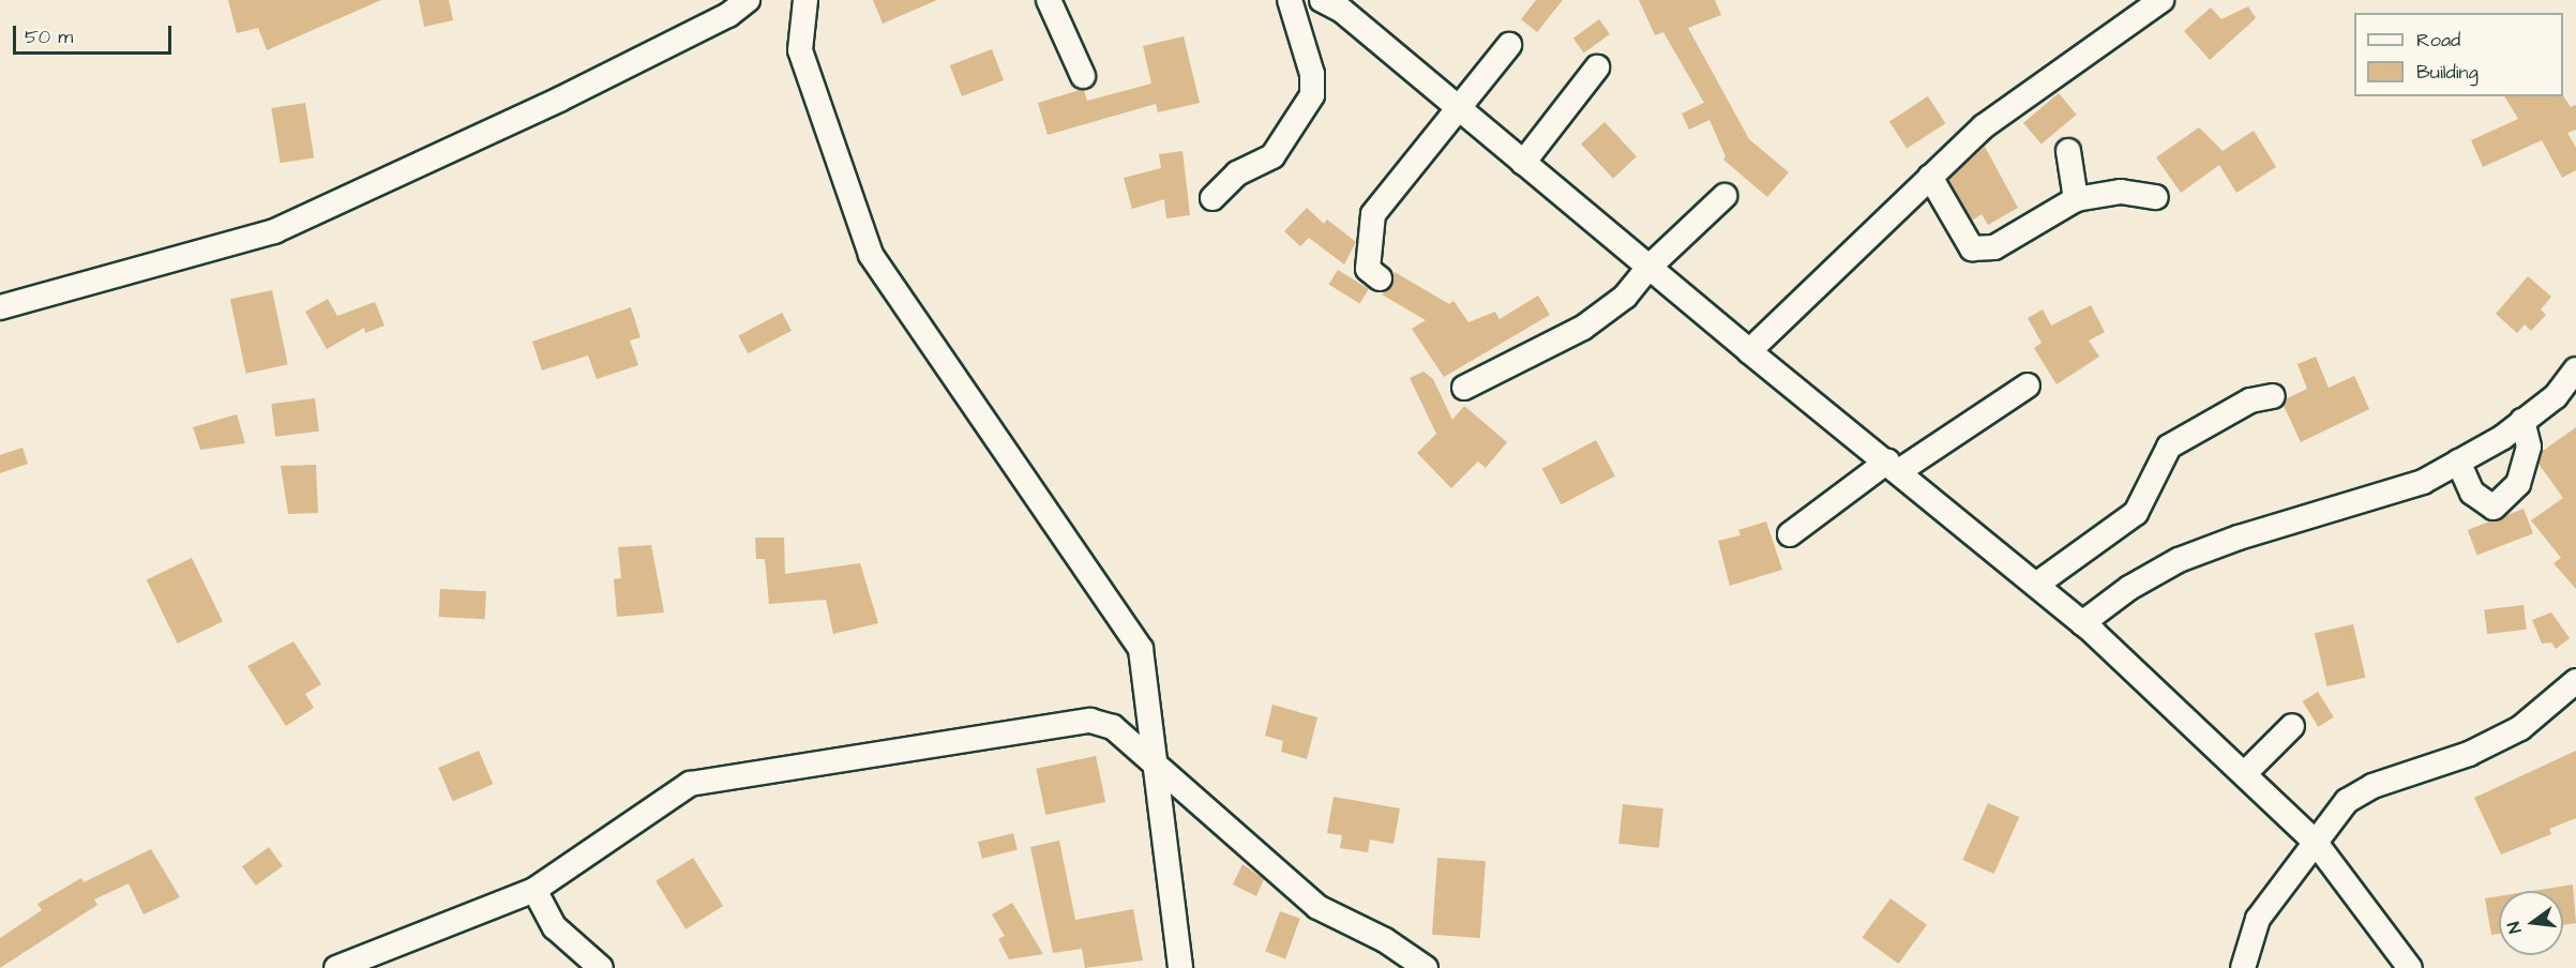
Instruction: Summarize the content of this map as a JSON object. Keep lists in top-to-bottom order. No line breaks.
{"legend":["Road","Building"],"scale_bar":"50 m","north":"left"}
